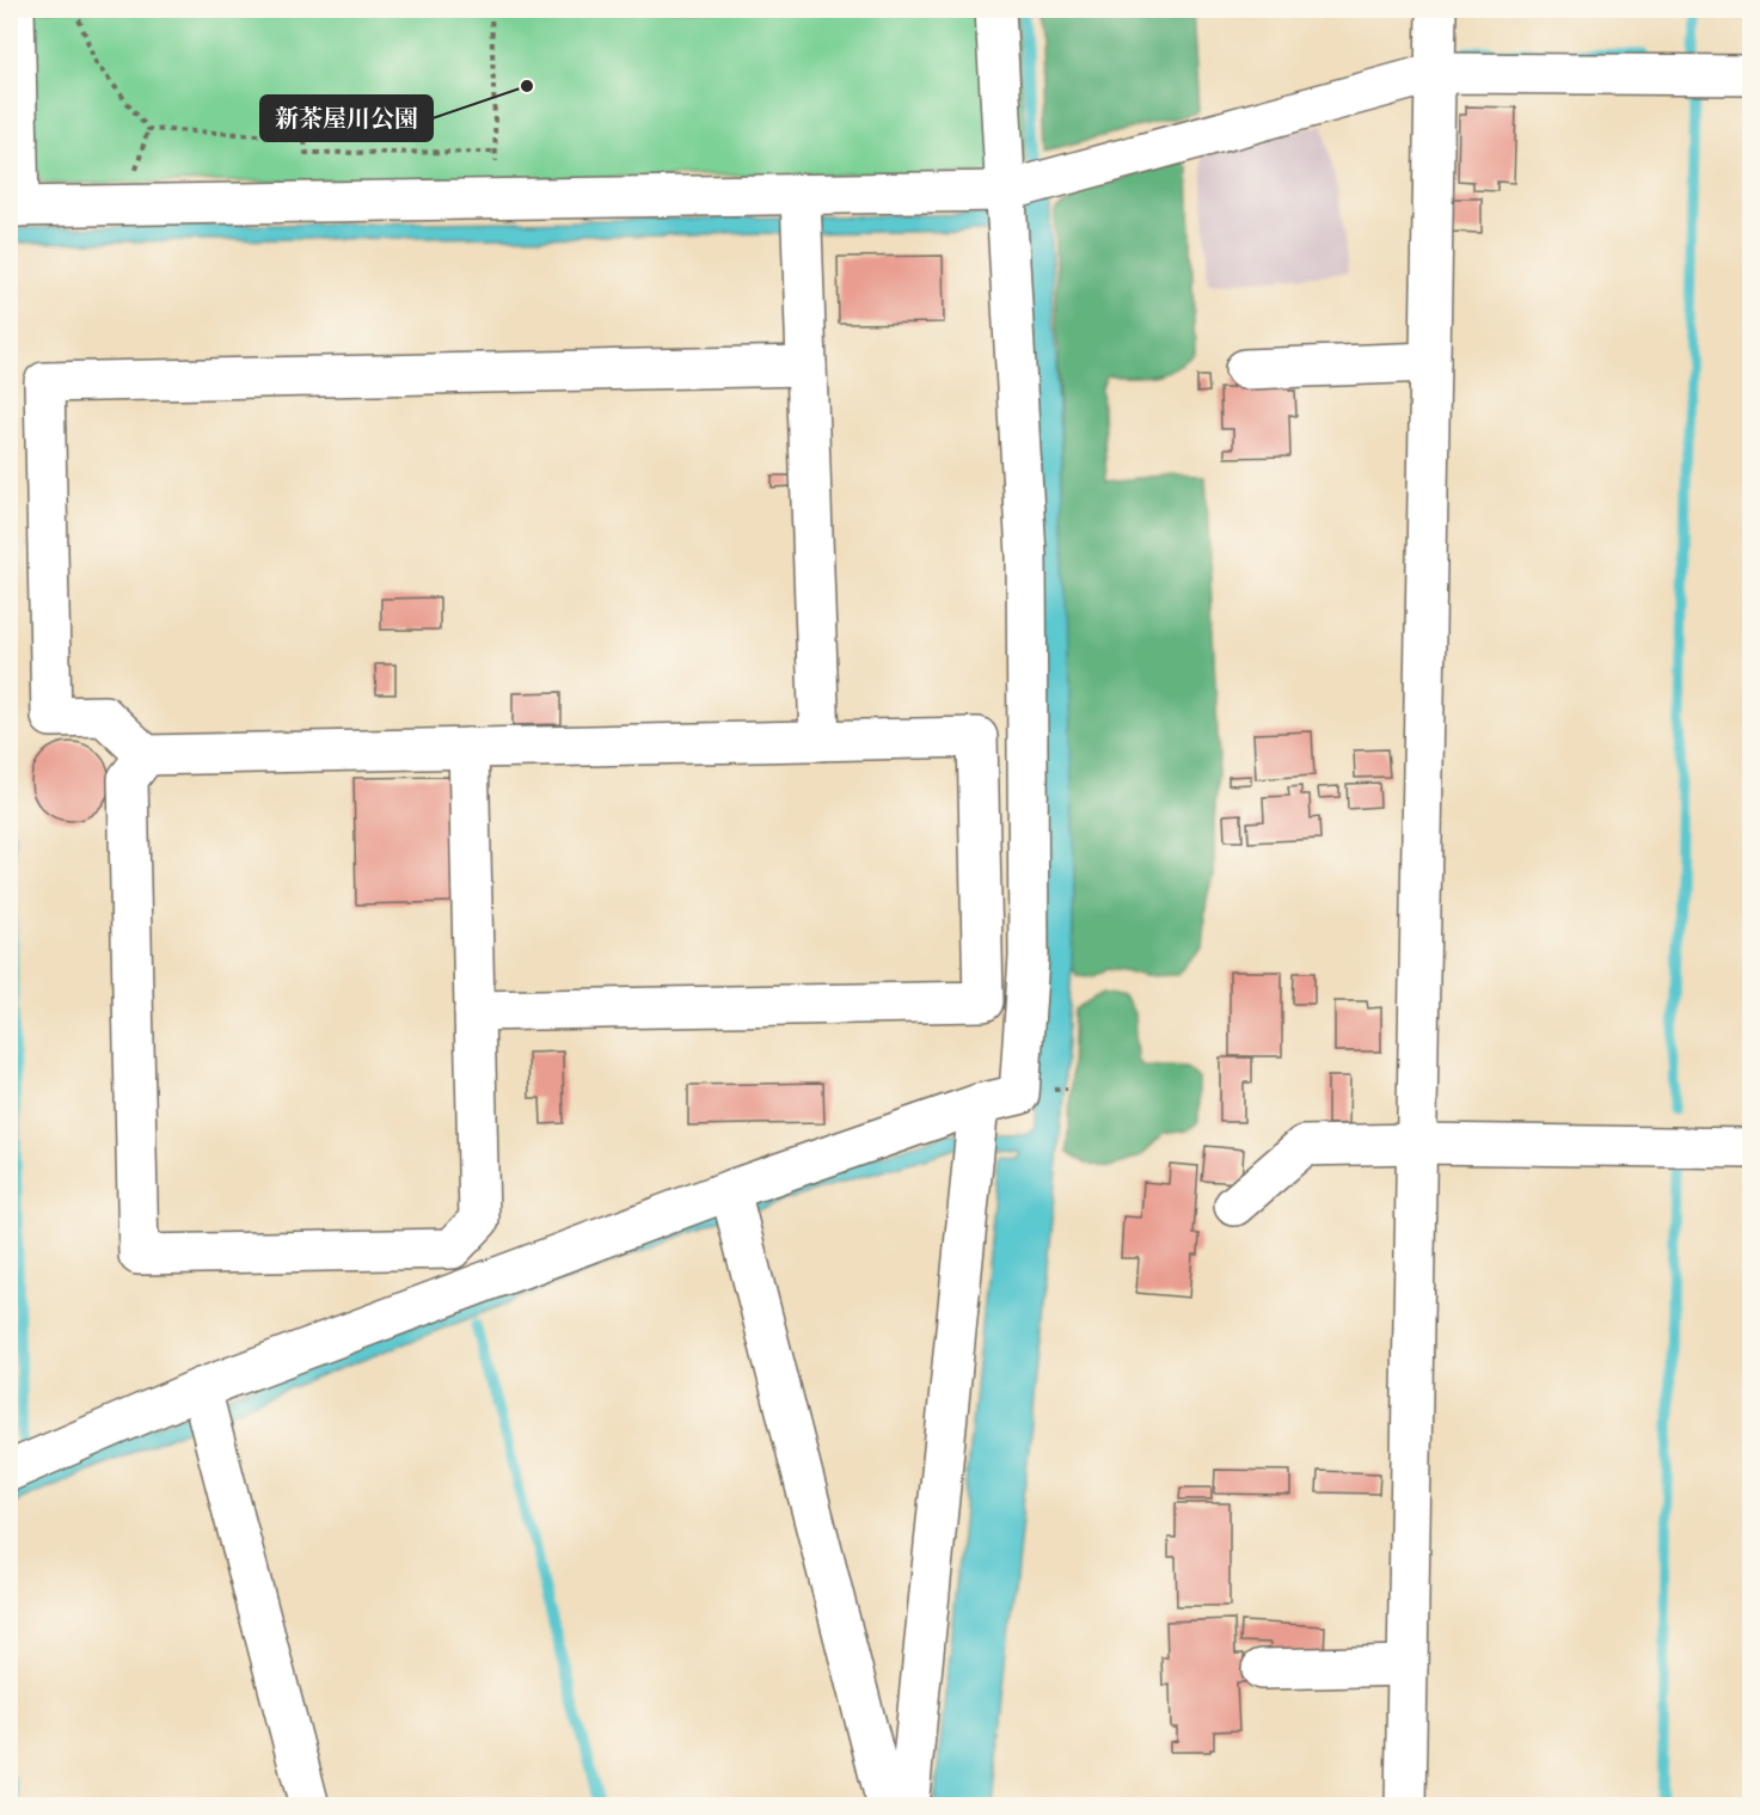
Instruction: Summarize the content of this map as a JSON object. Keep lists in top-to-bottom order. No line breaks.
{"places":["新茶屋川公園"]}
